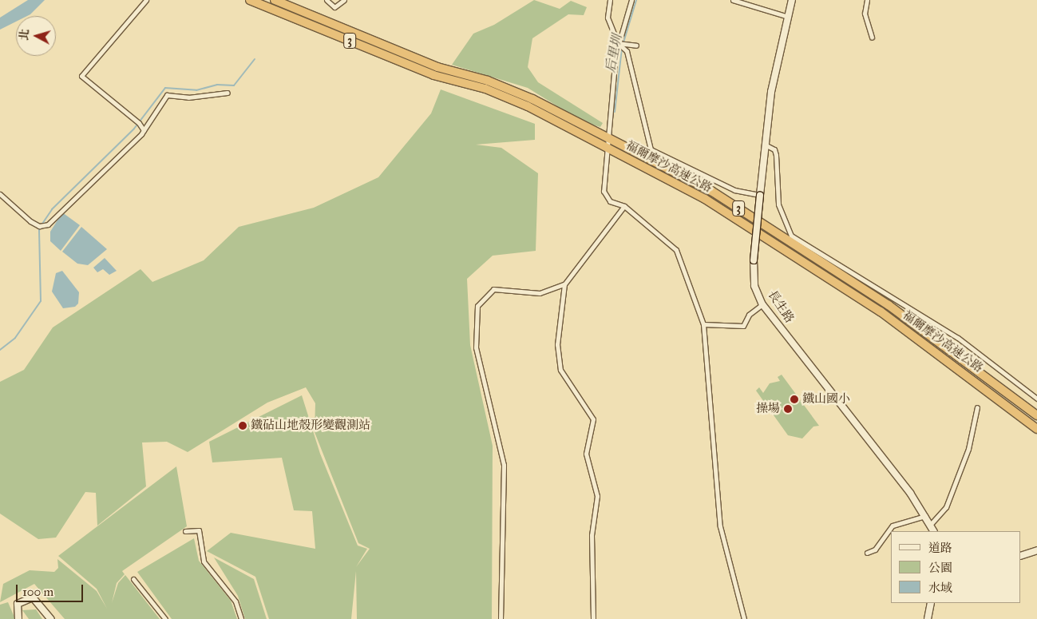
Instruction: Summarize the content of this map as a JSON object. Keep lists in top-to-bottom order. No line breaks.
{"streets":{"highway":["3","福爾摩沙高速公路"],"street":["長生路"]},"water":["后里圳"],"places":["鐵山國小","操場","鐵砧山地殼形變觀測站"],"legend":["道路","公園","水域"],"scale_bar":"100 m","north":"left"}
